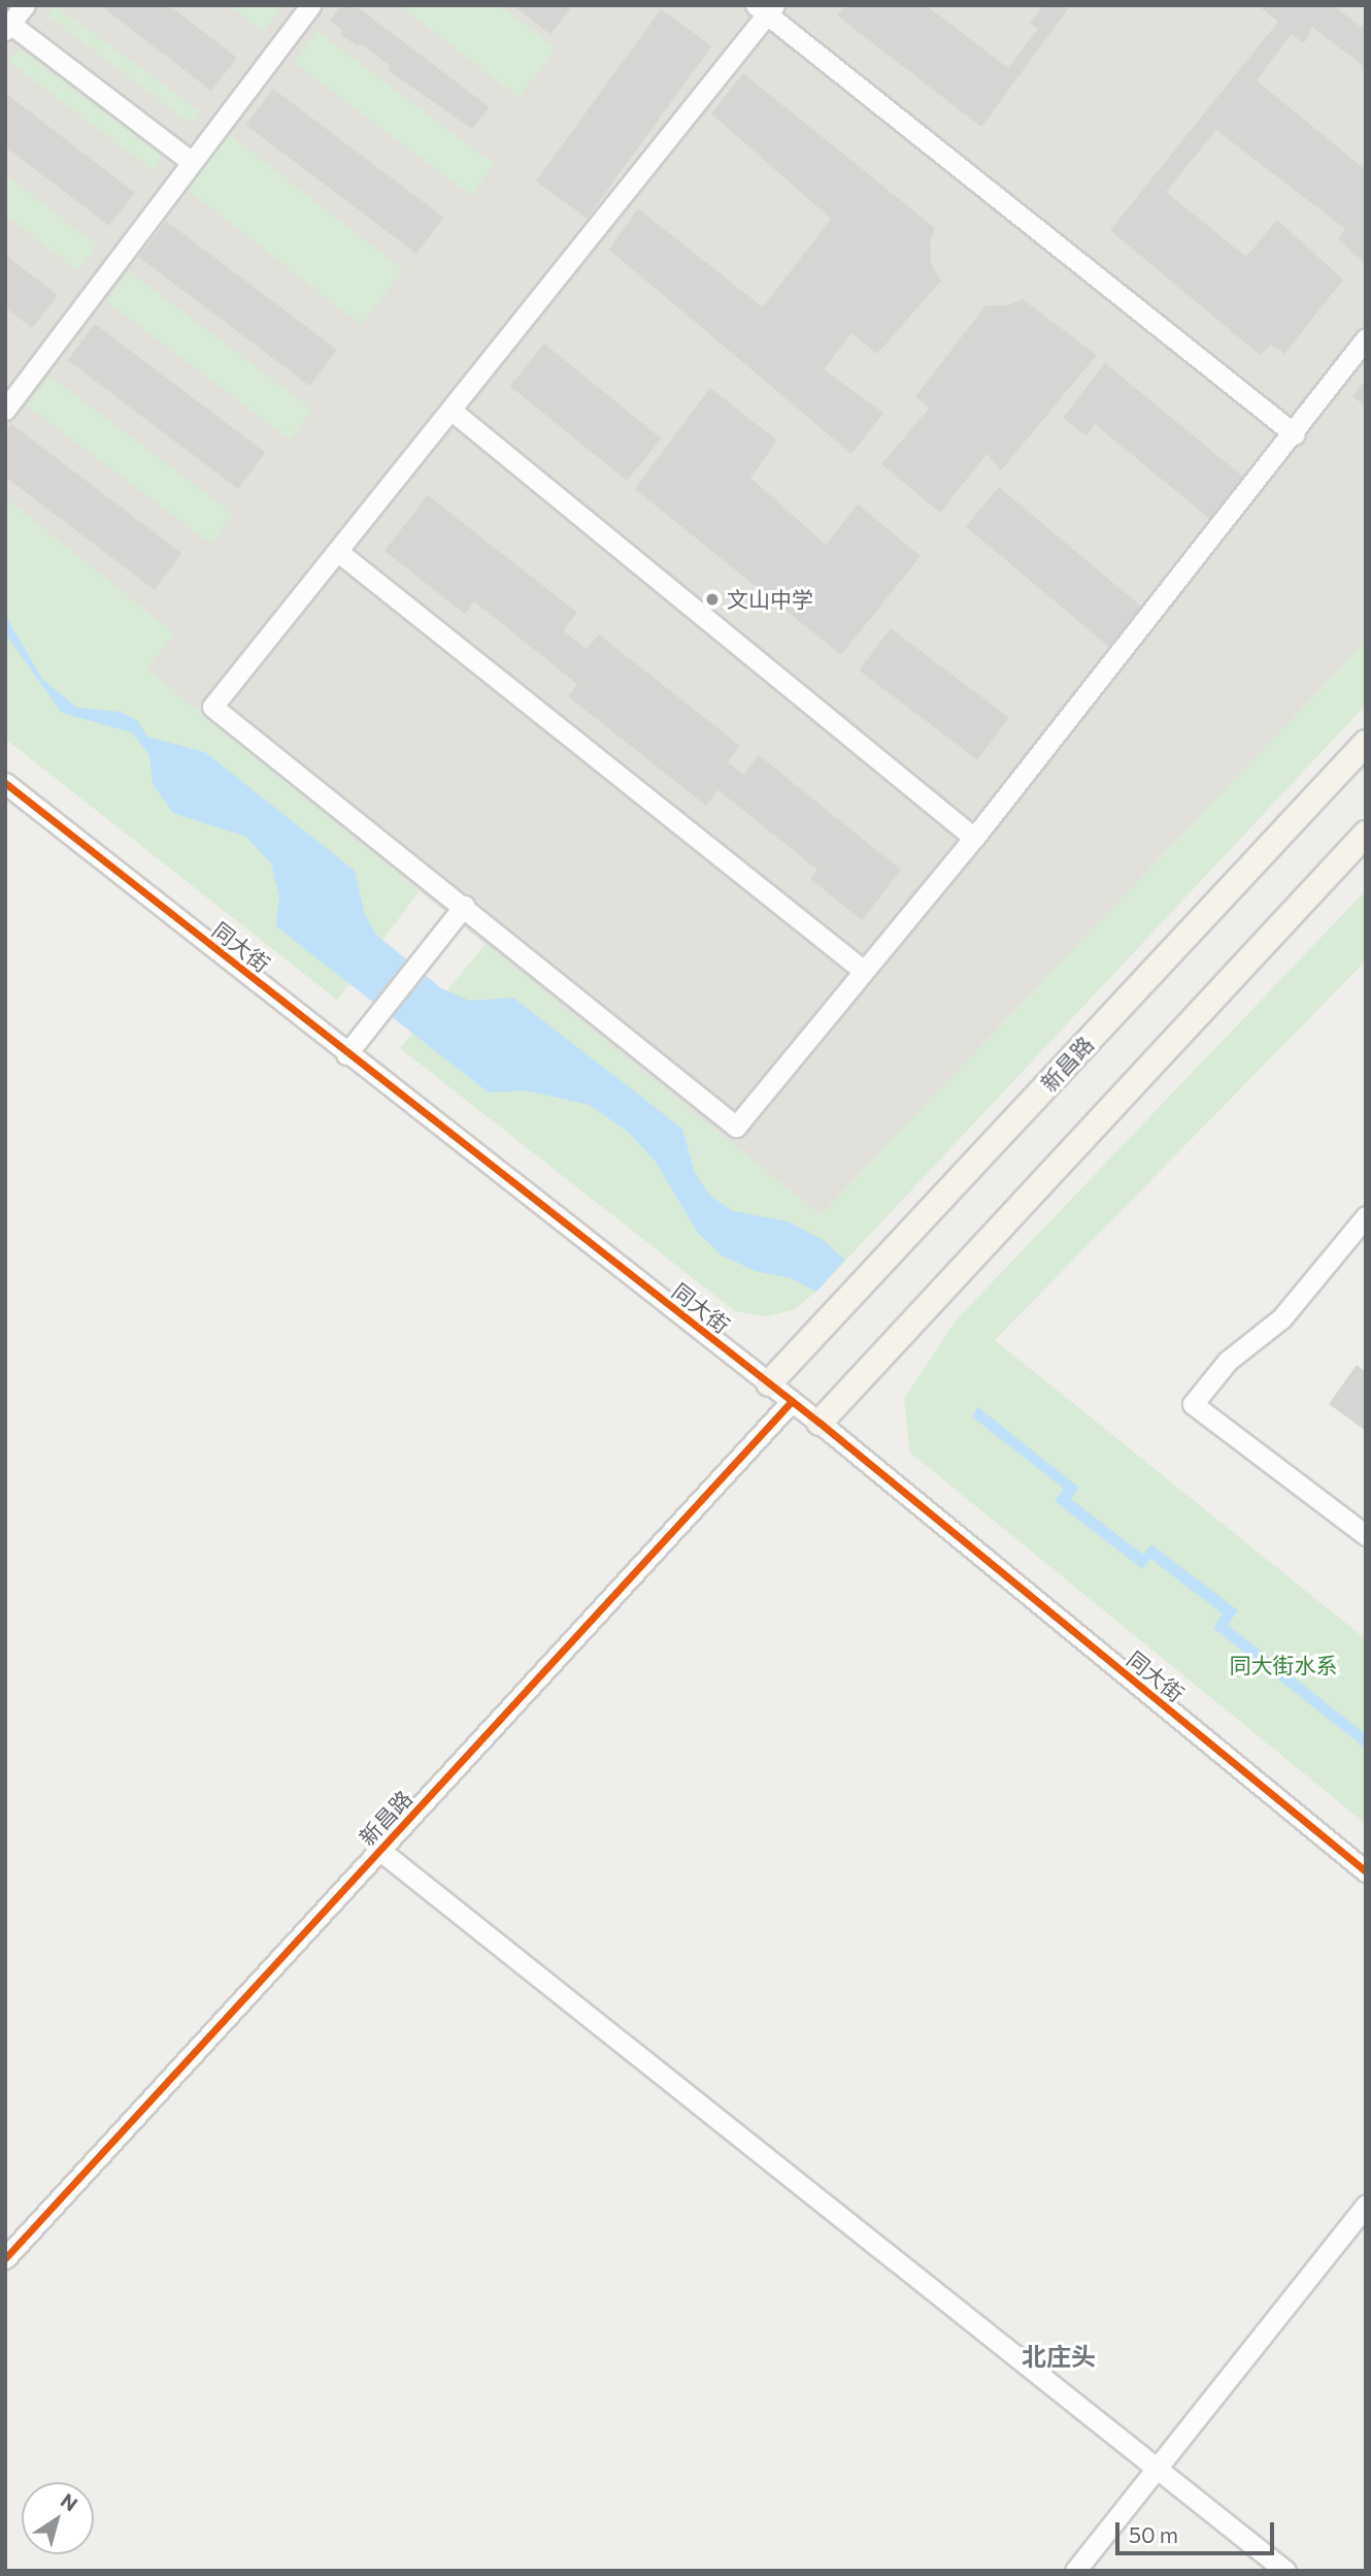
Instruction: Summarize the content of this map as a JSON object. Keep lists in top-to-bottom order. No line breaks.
{"streets":{"main road":["新昌路"],"street":["同大街"]},"crossings":[["同大街","新昌路"]],"districts":["北庄头"],"parks":["同大街水系"],"places":["文山中学"],"scale_bar":"50 m","north":"top right"}
